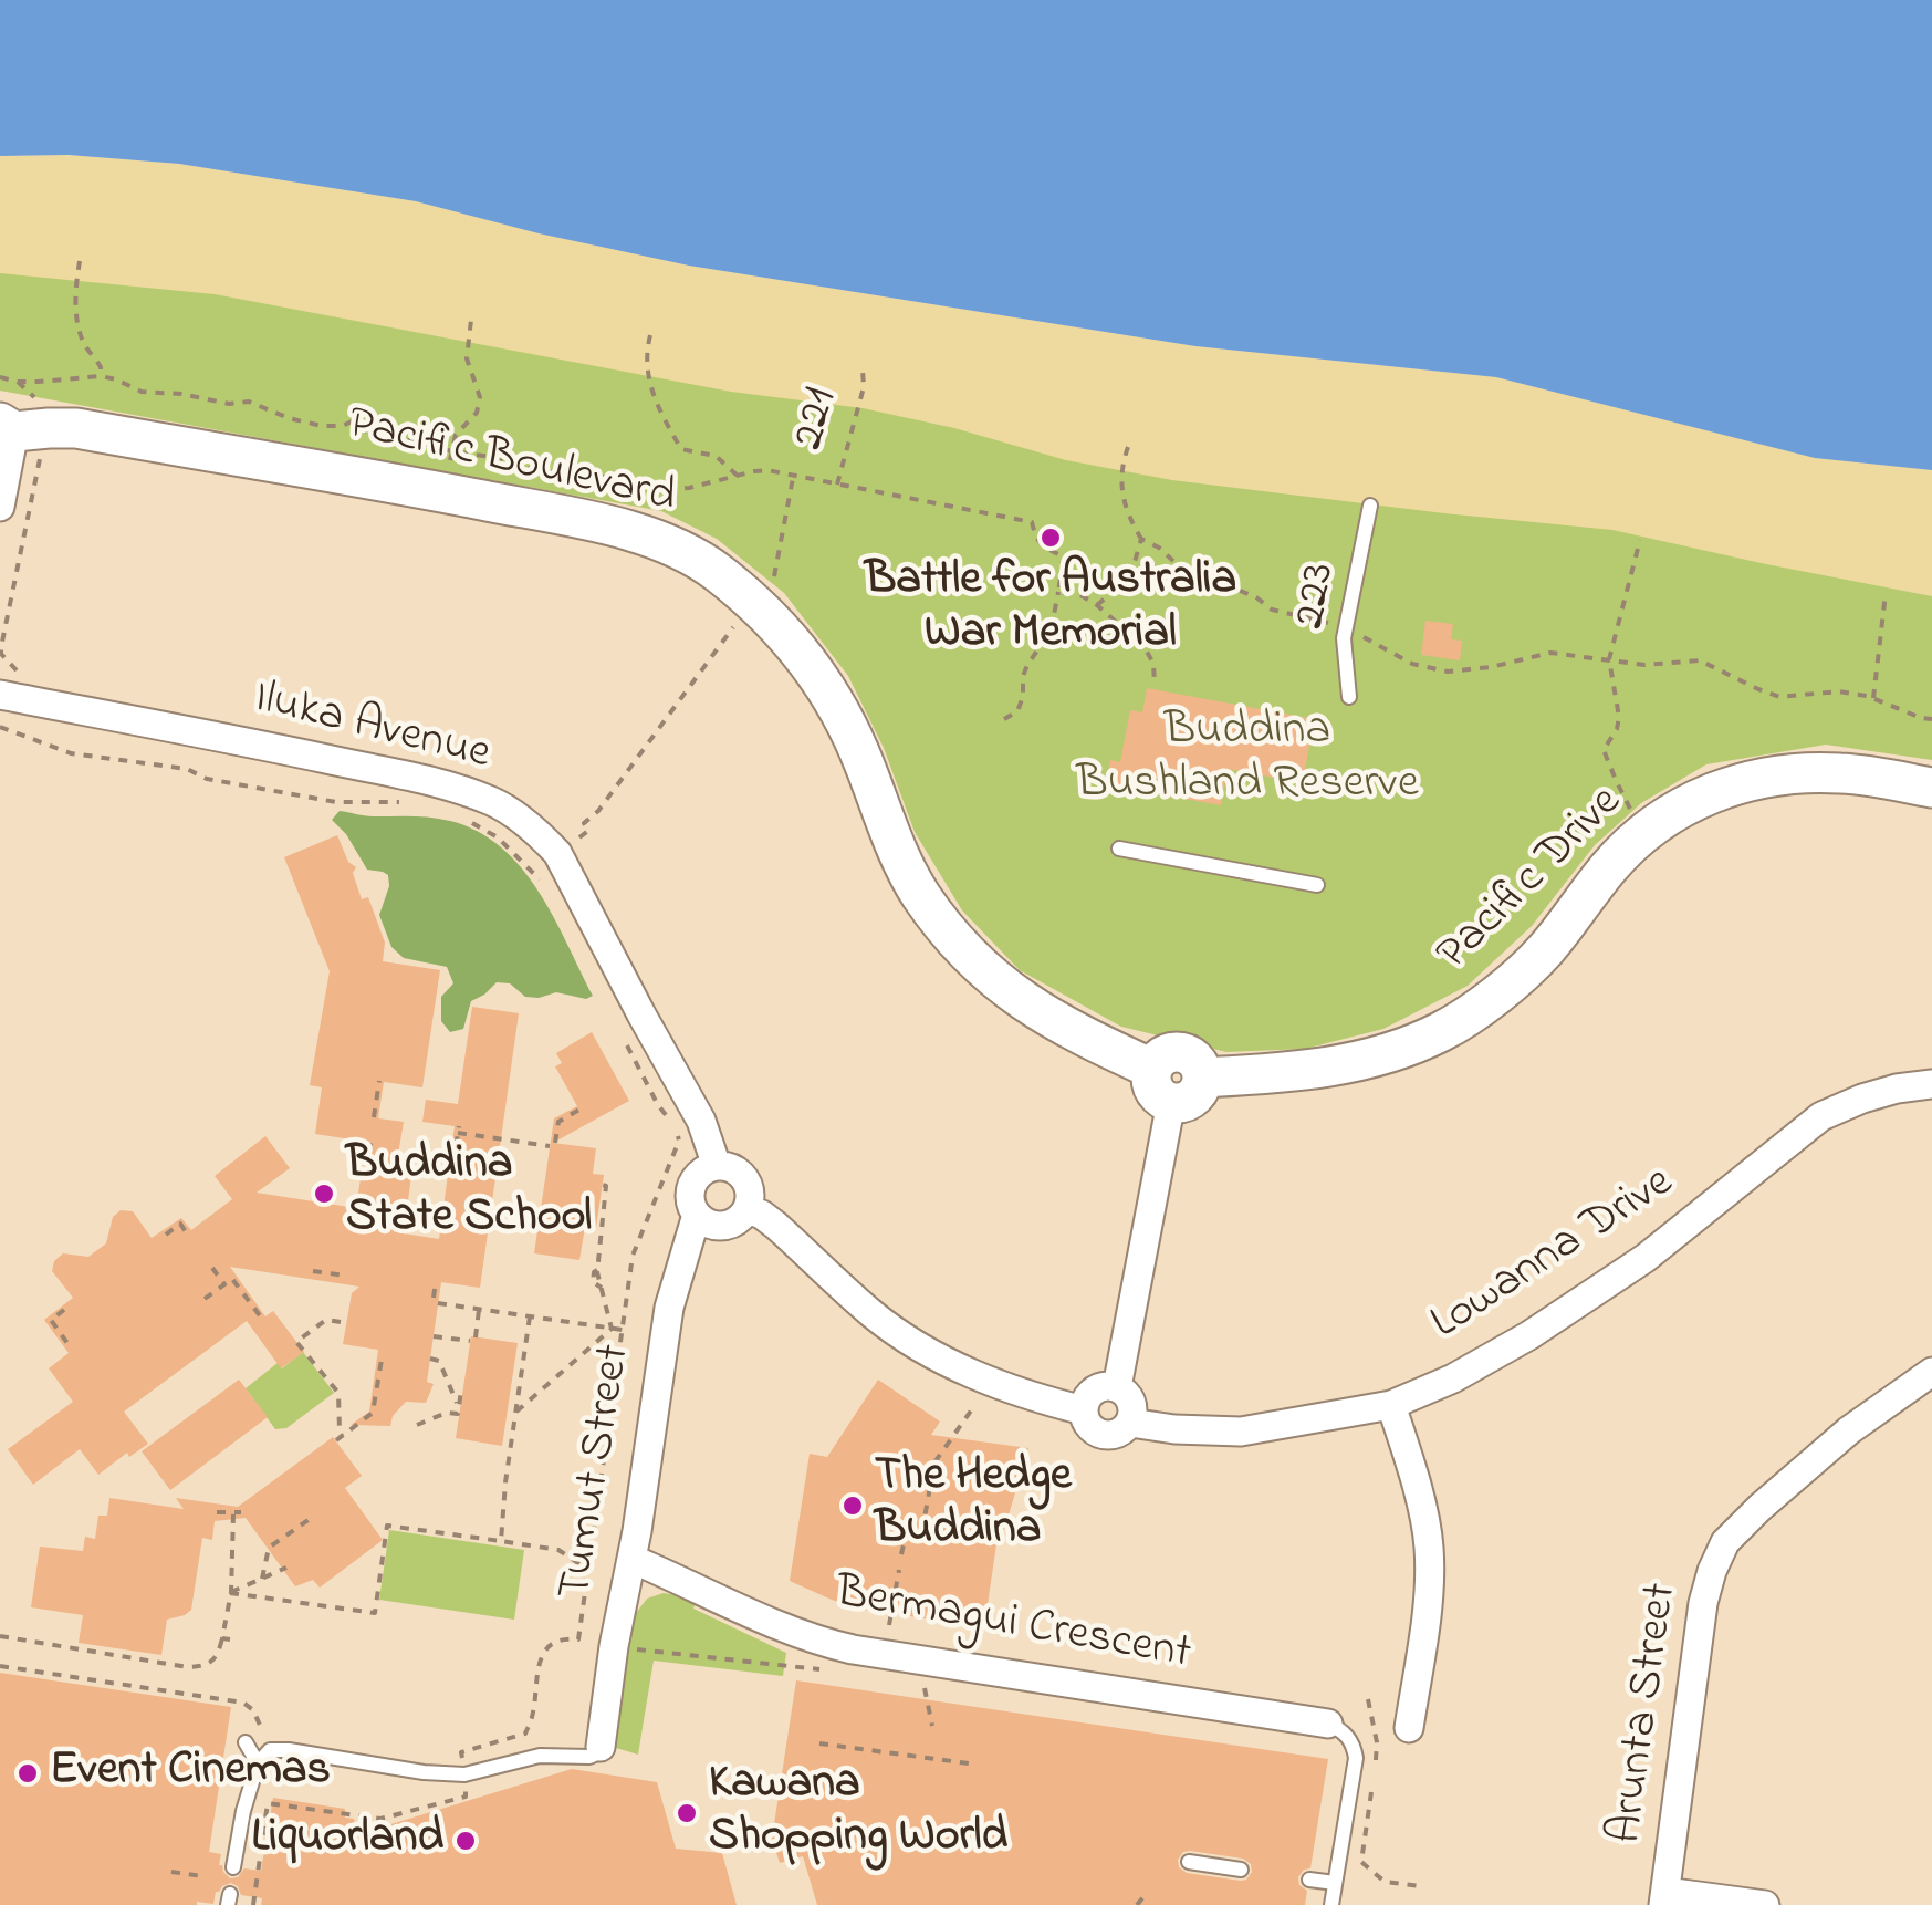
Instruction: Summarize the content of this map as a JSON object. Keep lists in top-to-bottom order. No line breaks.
{"streets":{"street":["Pacific Boulevard","Iluka Avenue","Pacific Drive","Lowanna Drive","Tumut Street","Bermagui Crescent","Arunta Street"],"lane":["223"],"path":["221"]},"crossings":[["Pacific Boulevard","Pacific Drive"],["Iluka Avenue","Tumut Street"],["Tumut Street","Bermagui Crescent"]],"parks":["Buddina Bushland Reserve"],"places":["Battle for Australia War Memorial","Buddina State School","The Hedge Buddina","Event Cinemas","Kawana Shopping World","Liquorland"]}
